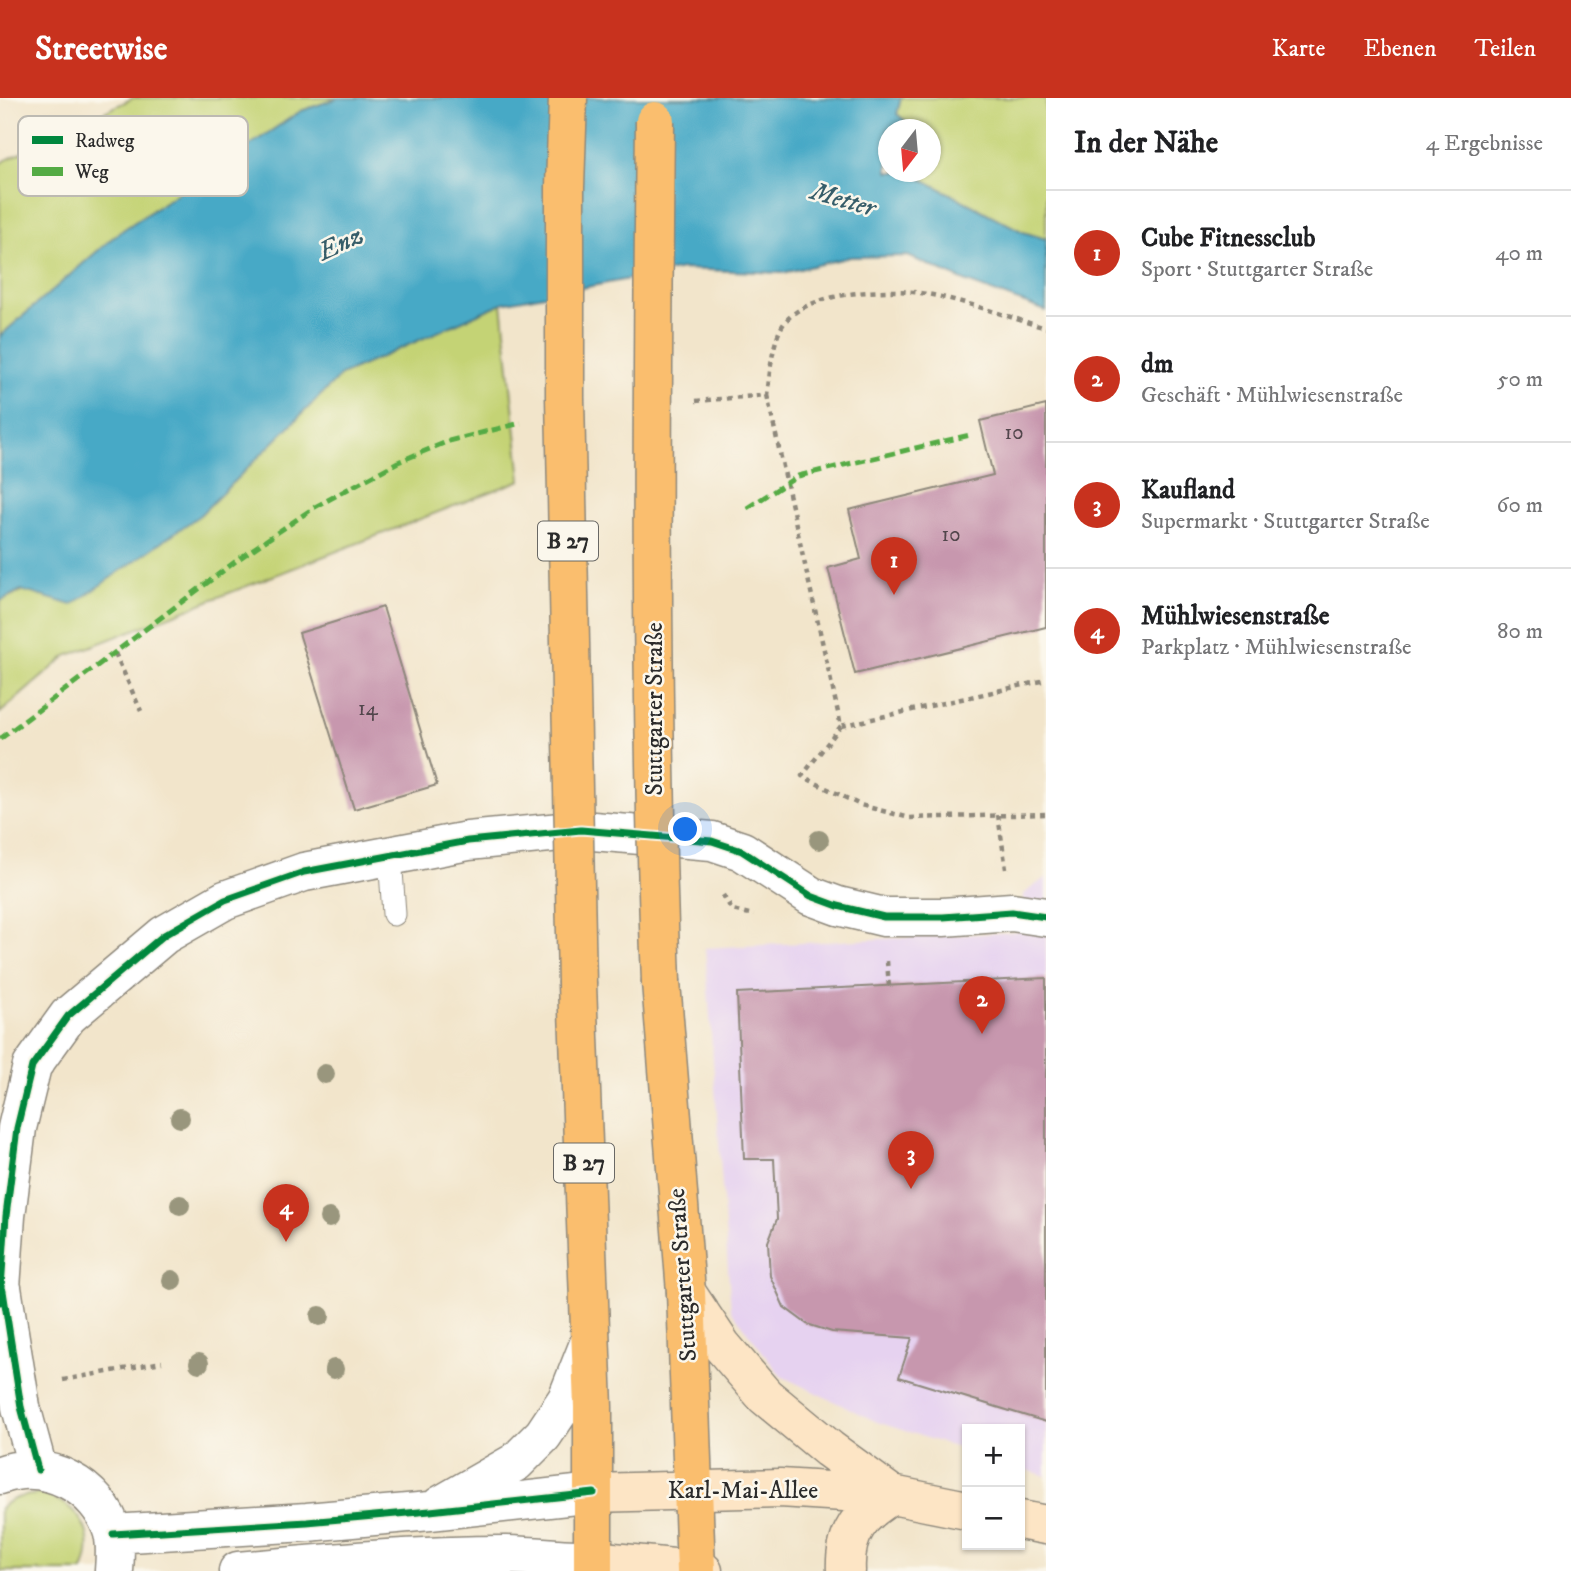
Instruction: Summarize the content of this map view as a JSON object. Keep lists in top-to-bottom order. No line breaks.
{"streets":{"main road":["B 27","Stuttgarter Straße","Karl-Mai-Allee"]},"crossings":[["B 27","Karl-Mai-Allee"],["Stuttgarter Straße","Karl-Mai-Allee"]],"water":["Metter","Enz"],"house_numbers":["10","10","14"],"legend":["Radweg","Weg"],"north":"bottom","page":{"header":"Streetwise","nav":["Karte","Ebenen","Teilen"],"heading":["In der Nähe","4 Ergebnisse"],"list":[{"mark":"1","name":"Cube Fitnessclub","note":"Sport · Stuttgarter Straße","value":"40 m"},{"mark":"2","name":"dm","note":"Geschäft · Mühlwiesenstraße","value":"50 m"},{"mark":"3","name":"Kaufland","note":"Supermarkt · Stuttgarter Straße","value":"60 m"},{"mark":"4","name":"Mühlwiesenstraße","note":"Parkplatz · Mühlwiesenstraße","value":"80 m"}],"pins":["1","2","3","4"],"map_buttons":["+","−"]}}
